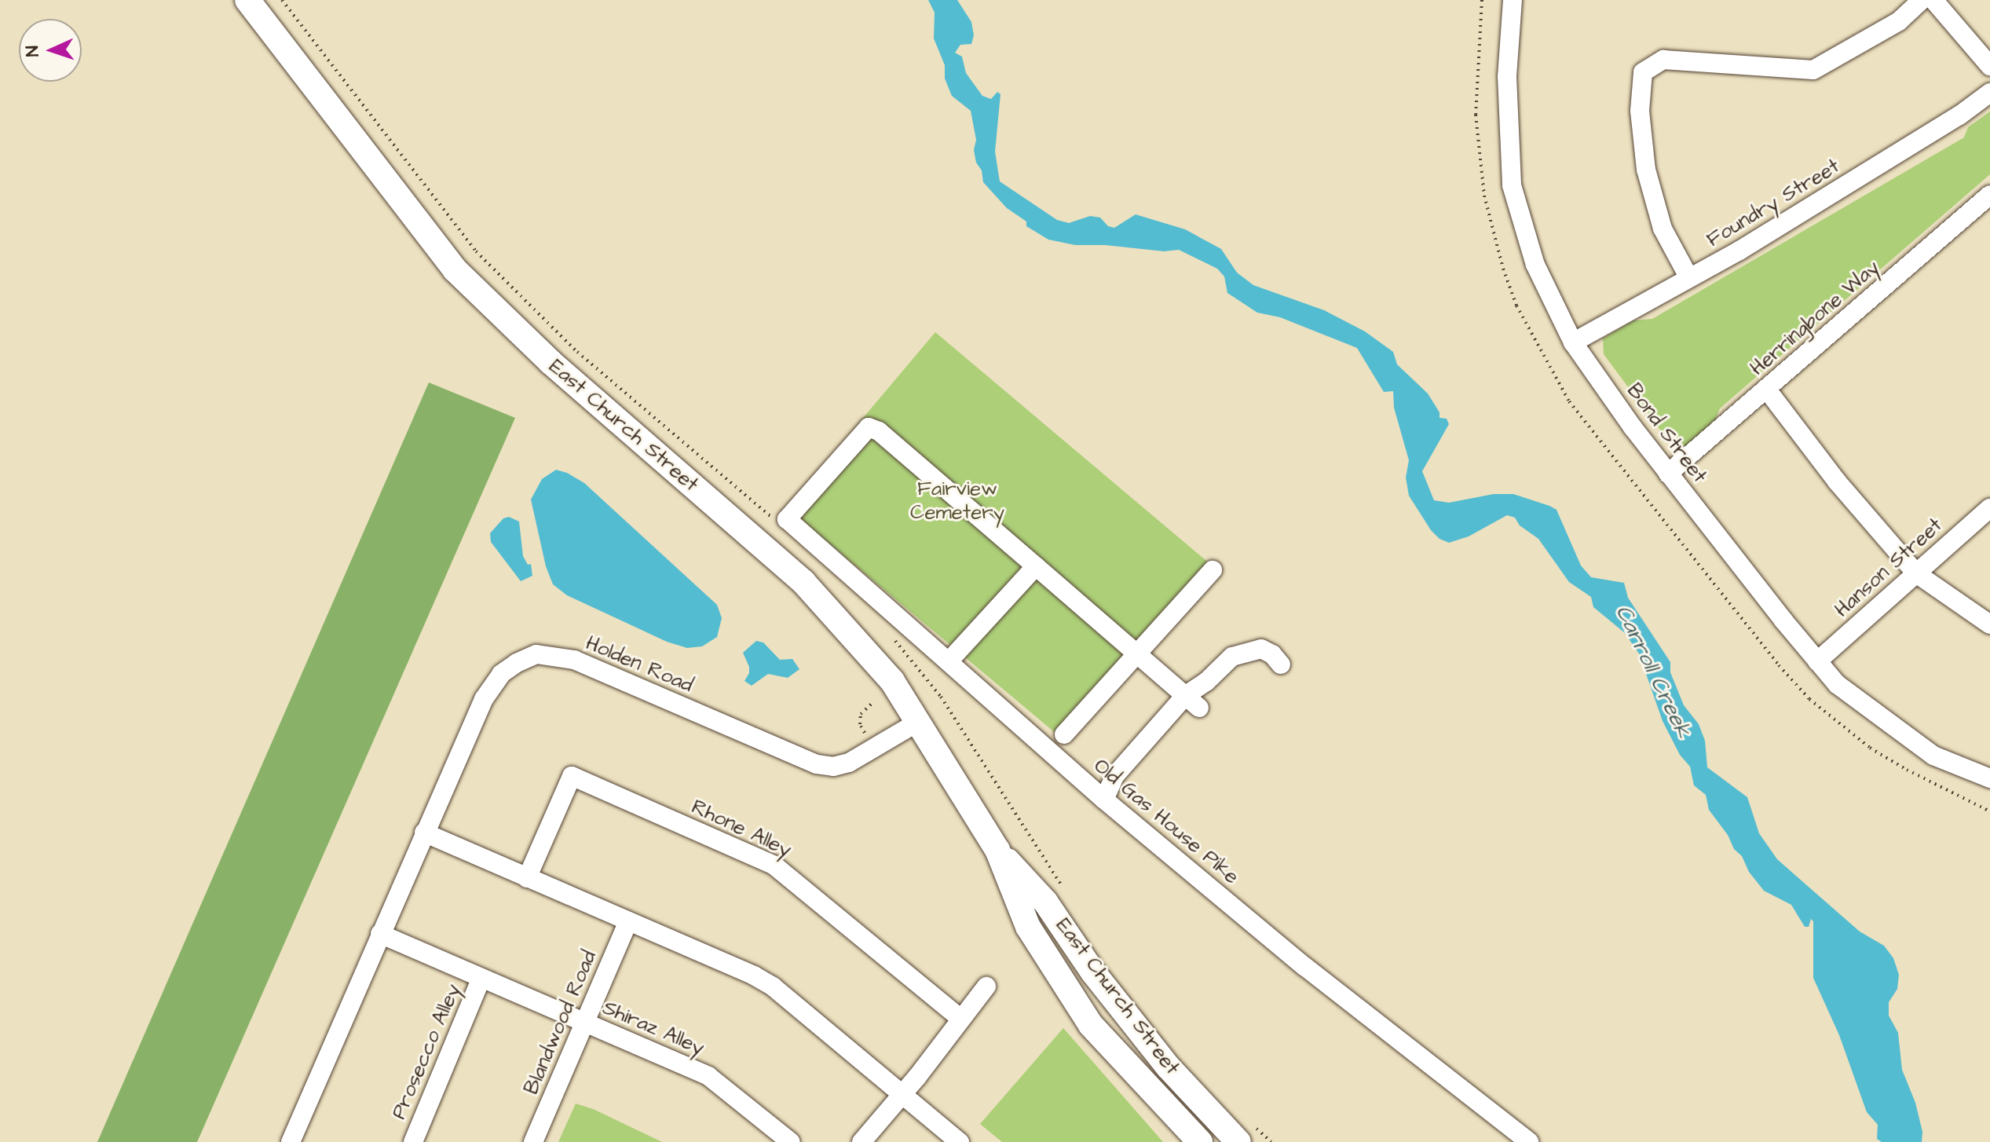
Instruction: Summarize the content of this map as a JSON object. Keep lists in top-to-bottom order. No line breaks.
{"streets":{"main road":["East Church Street"],"street":["Foundry Street","Herringbone Way","Bond Street","Hanson Street","Holden Road","Old Gas House Pike","Rhone Alley","Blandwood Road","Shiraz Alley","Prosecco Alley"]},"crossings":[["Foundry Street","Bond Street"],["Herringbone Way","Bond Street"],["East Church Street","Holden Road"],["Bond Street","Hanson Street"],["Holden Road","Shiraz Alley"],["Blandwood Road","Shiraz Alley"],["Shiraz Alley","Prosecco Alley"]],"water":["Carroll Creek"],"parks":["Fairview Cemetery"],"north":"left"}
